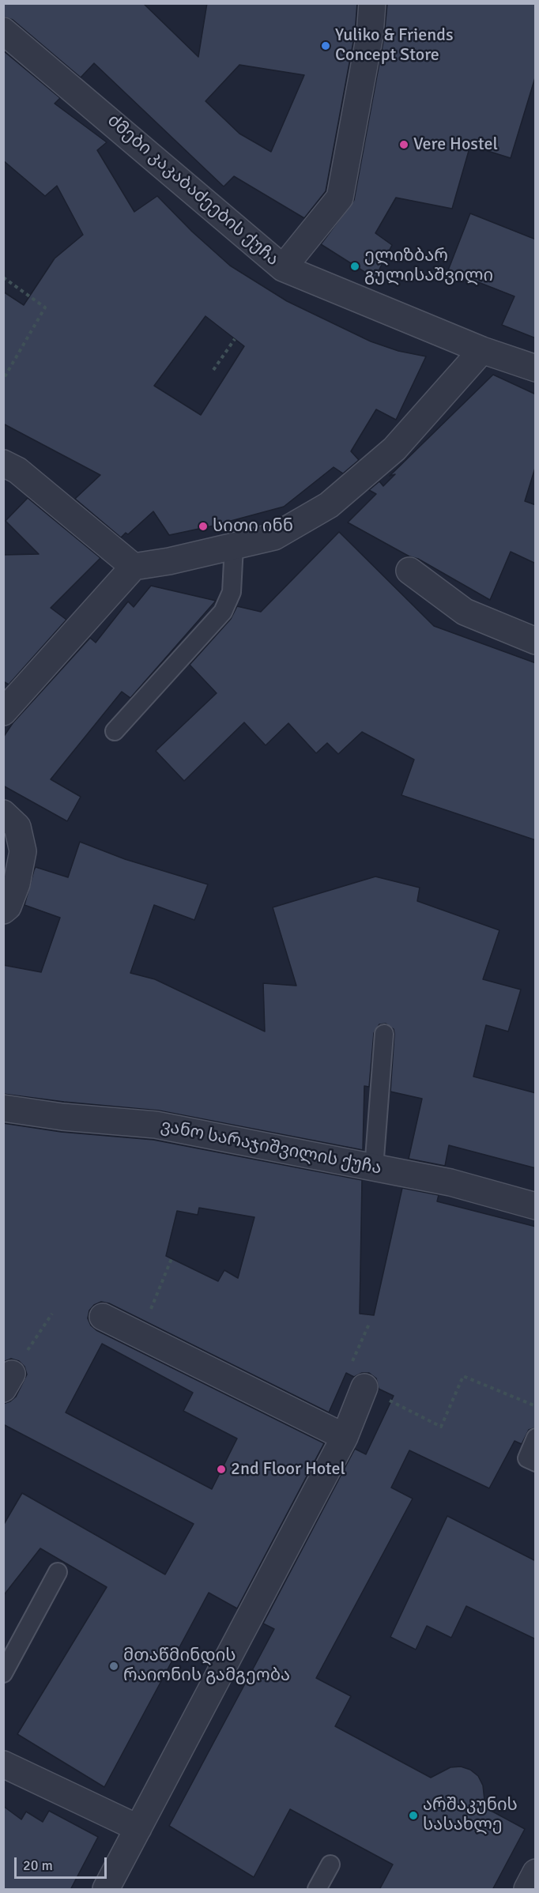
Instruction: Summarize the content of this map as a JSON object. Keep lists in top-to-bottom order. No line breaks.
{"streets":{"street":["ძმები კაკაბაძეების ქუჩა","ვანო სარაჯიშვილის ქუჩა"]},"places":["Yuliko & Friends Concept Store","Vere Hostel","ელიზბარ გულისაშვილი","სითი ინნ","2nd Floor Hotel","მთაწმინდის რაიონის გამგეობა","არშაკუნის სასახლე"],"scale_bar":"20 m"}
